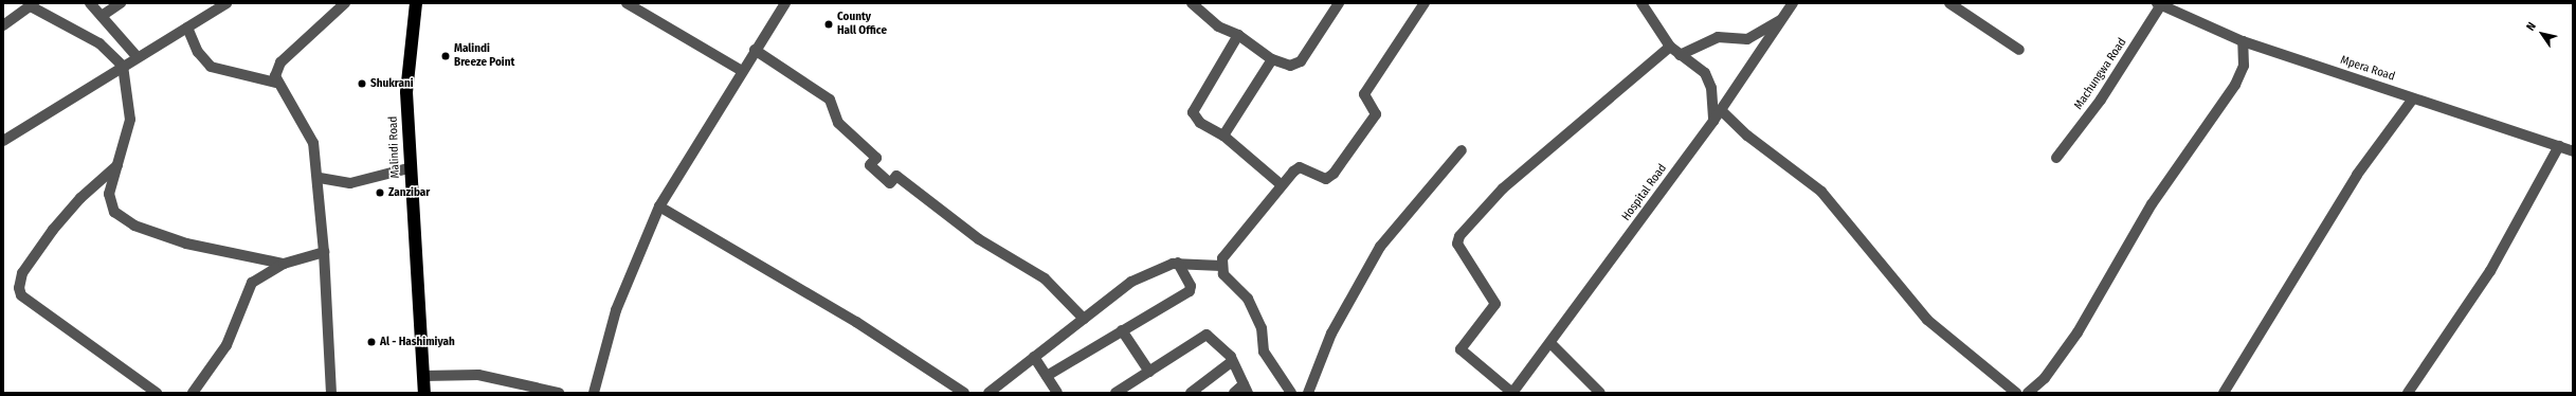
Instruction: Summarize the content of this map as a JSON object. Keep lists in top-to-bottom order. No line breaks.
{"streets":{"highway":["Malindi Road"],"street":["Mpera Road","Machungwa Road","Hospital Road"]},"crossings":[["Mpera Road","Machungwa Road"]],"places":["County Hall Office","Malindi Breeze Point","Shukrani","Zanzibar","Al - Hashimiyah"],"north":"top left"}
